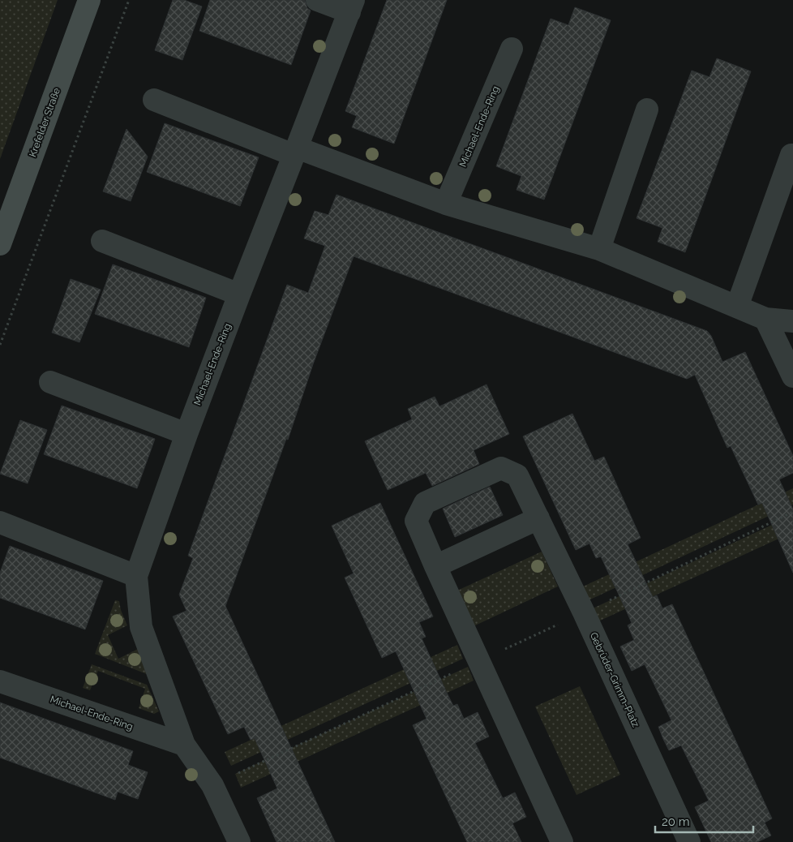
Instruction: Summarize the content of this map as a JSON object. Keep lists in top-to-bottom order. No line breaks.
{"streets":{"main road":["Krefelder Straße"],"street":["Michael-Ende-Ring","Gebrüder-Grimm-Platz"]},"scale_bar":"20 m"}
